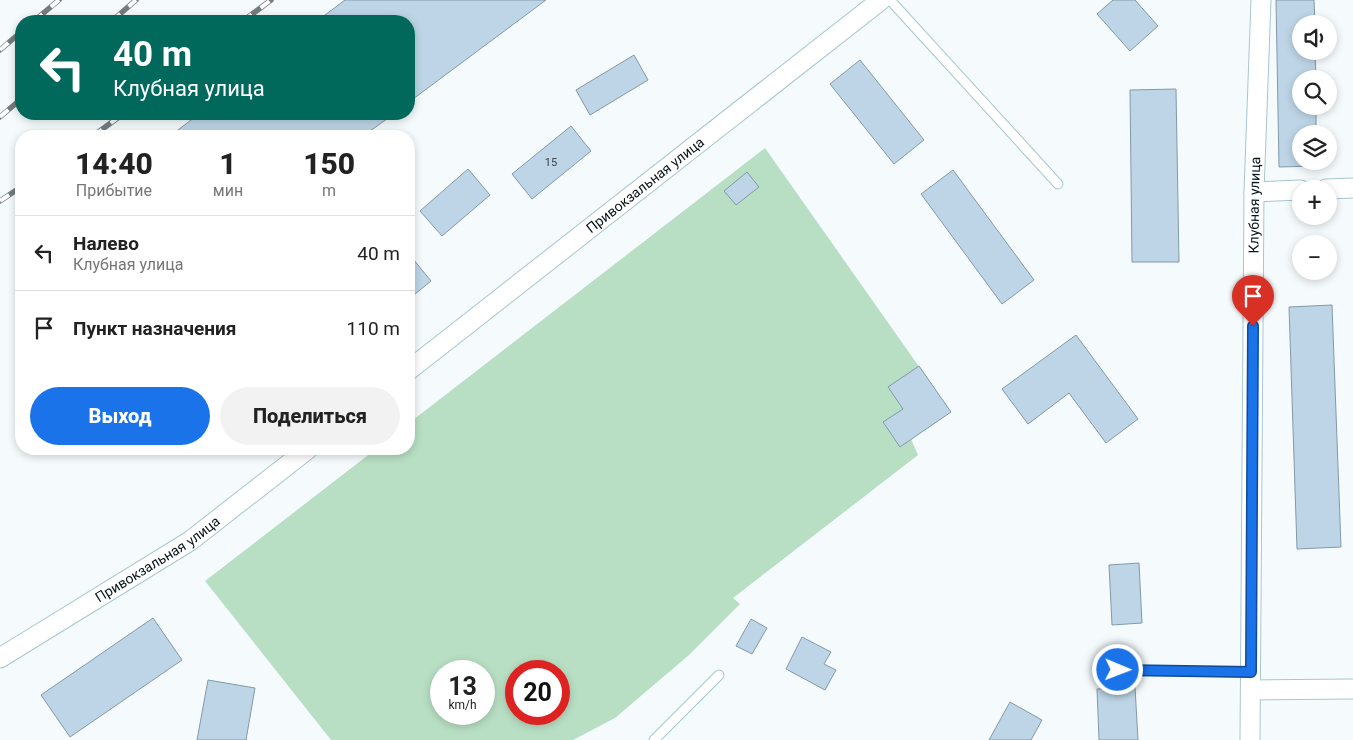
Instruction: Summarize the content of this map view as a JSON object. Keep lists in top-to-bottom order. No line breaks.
{"streets":{"street":["Привокзальная улица","Клубная улица"]},"house_numbers":["15"],"page":{"map_buttons":["+","−"],"turn":["40 m","Клубная улица"],"eta":["14:40","Прибытие","1","мин","150","m"],"list":[{"name":"Налево","note":"Клубная улица","value":"40 m"},{"name":"Пункт назначения","value":"110 m"}],"buttons":["Выход","Поделиться"],"speed":"13 km/h","limit":"20"}}
